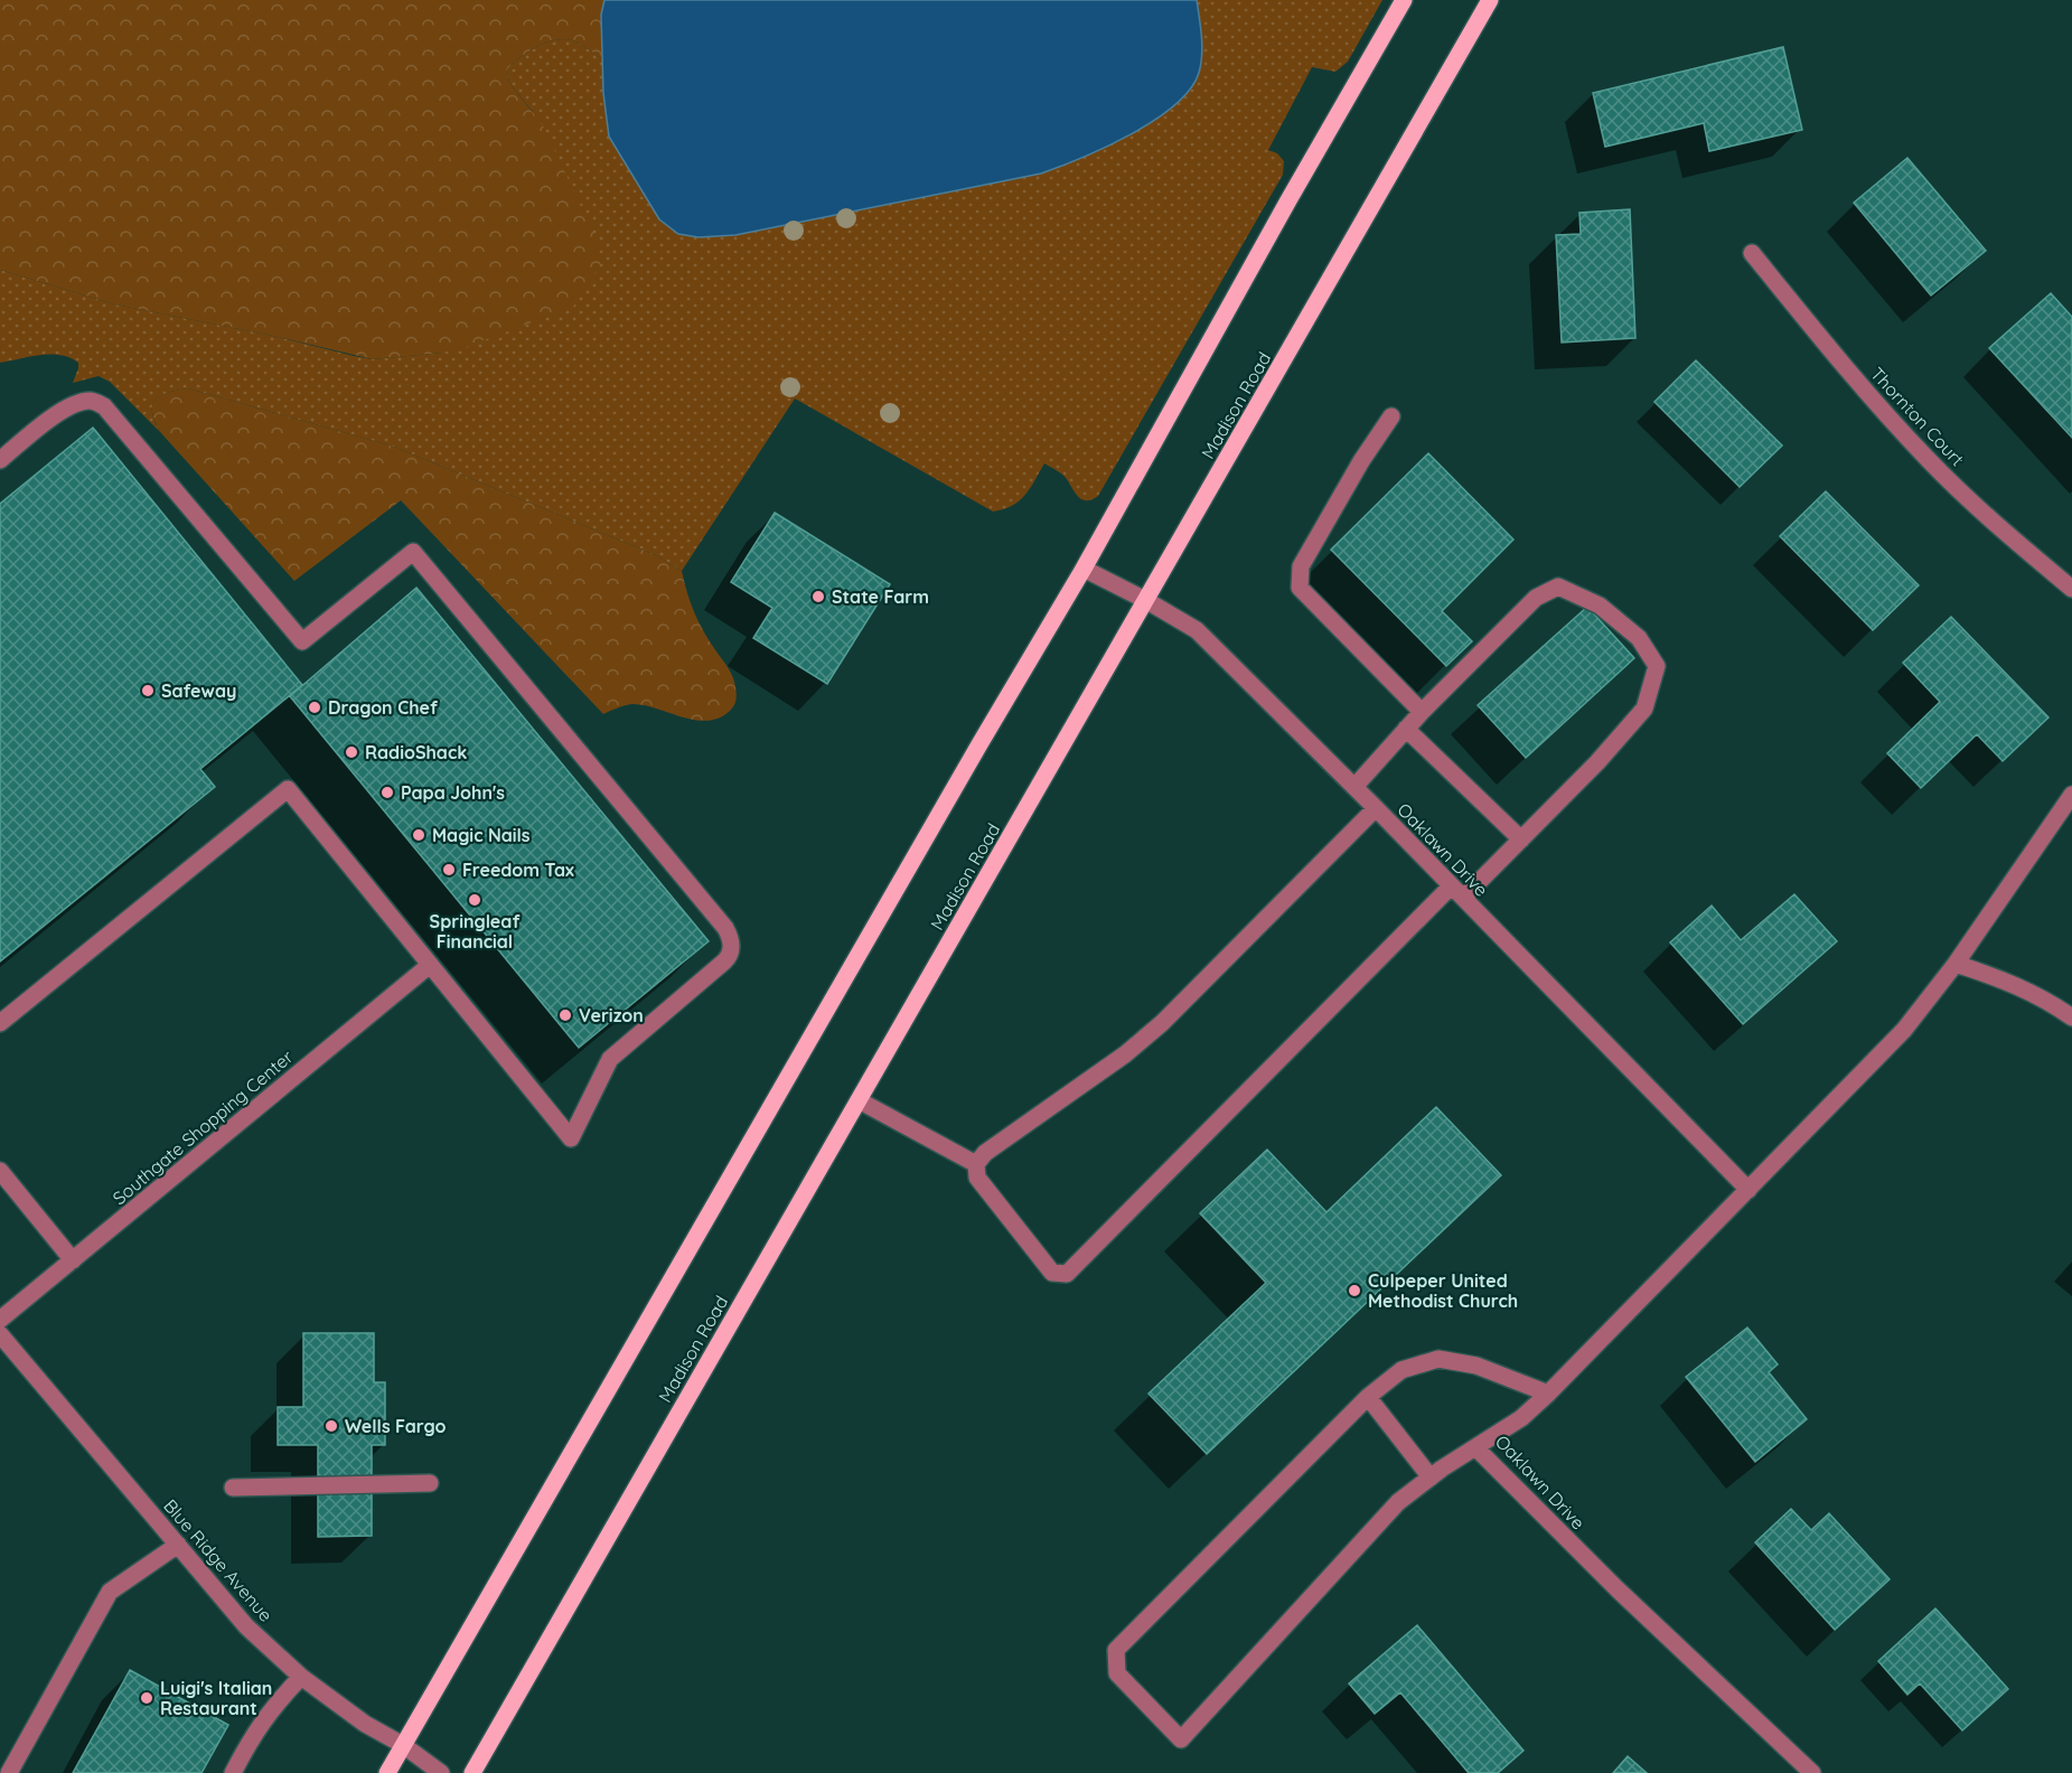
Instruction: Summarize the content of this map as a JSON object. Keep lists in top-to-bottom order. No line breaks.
{"streets":{"main road":["Madison Road"],"street":["Thornton Court","Oaklawn Drive","Southgate Shopping Center","Blue Ridge Avenue"]},"crossings":[["Madison Road","Oaklawn Drive"]],"places":["State Farm","Safeway","Dragon Chef","RadioShack","Papa John's","Magic Nails","Freedom Tax","Springleaf Financial","Verizon","Culpeper United Methodist Church","Wells Fargo","Luigi's Italian Restaurant"]}
